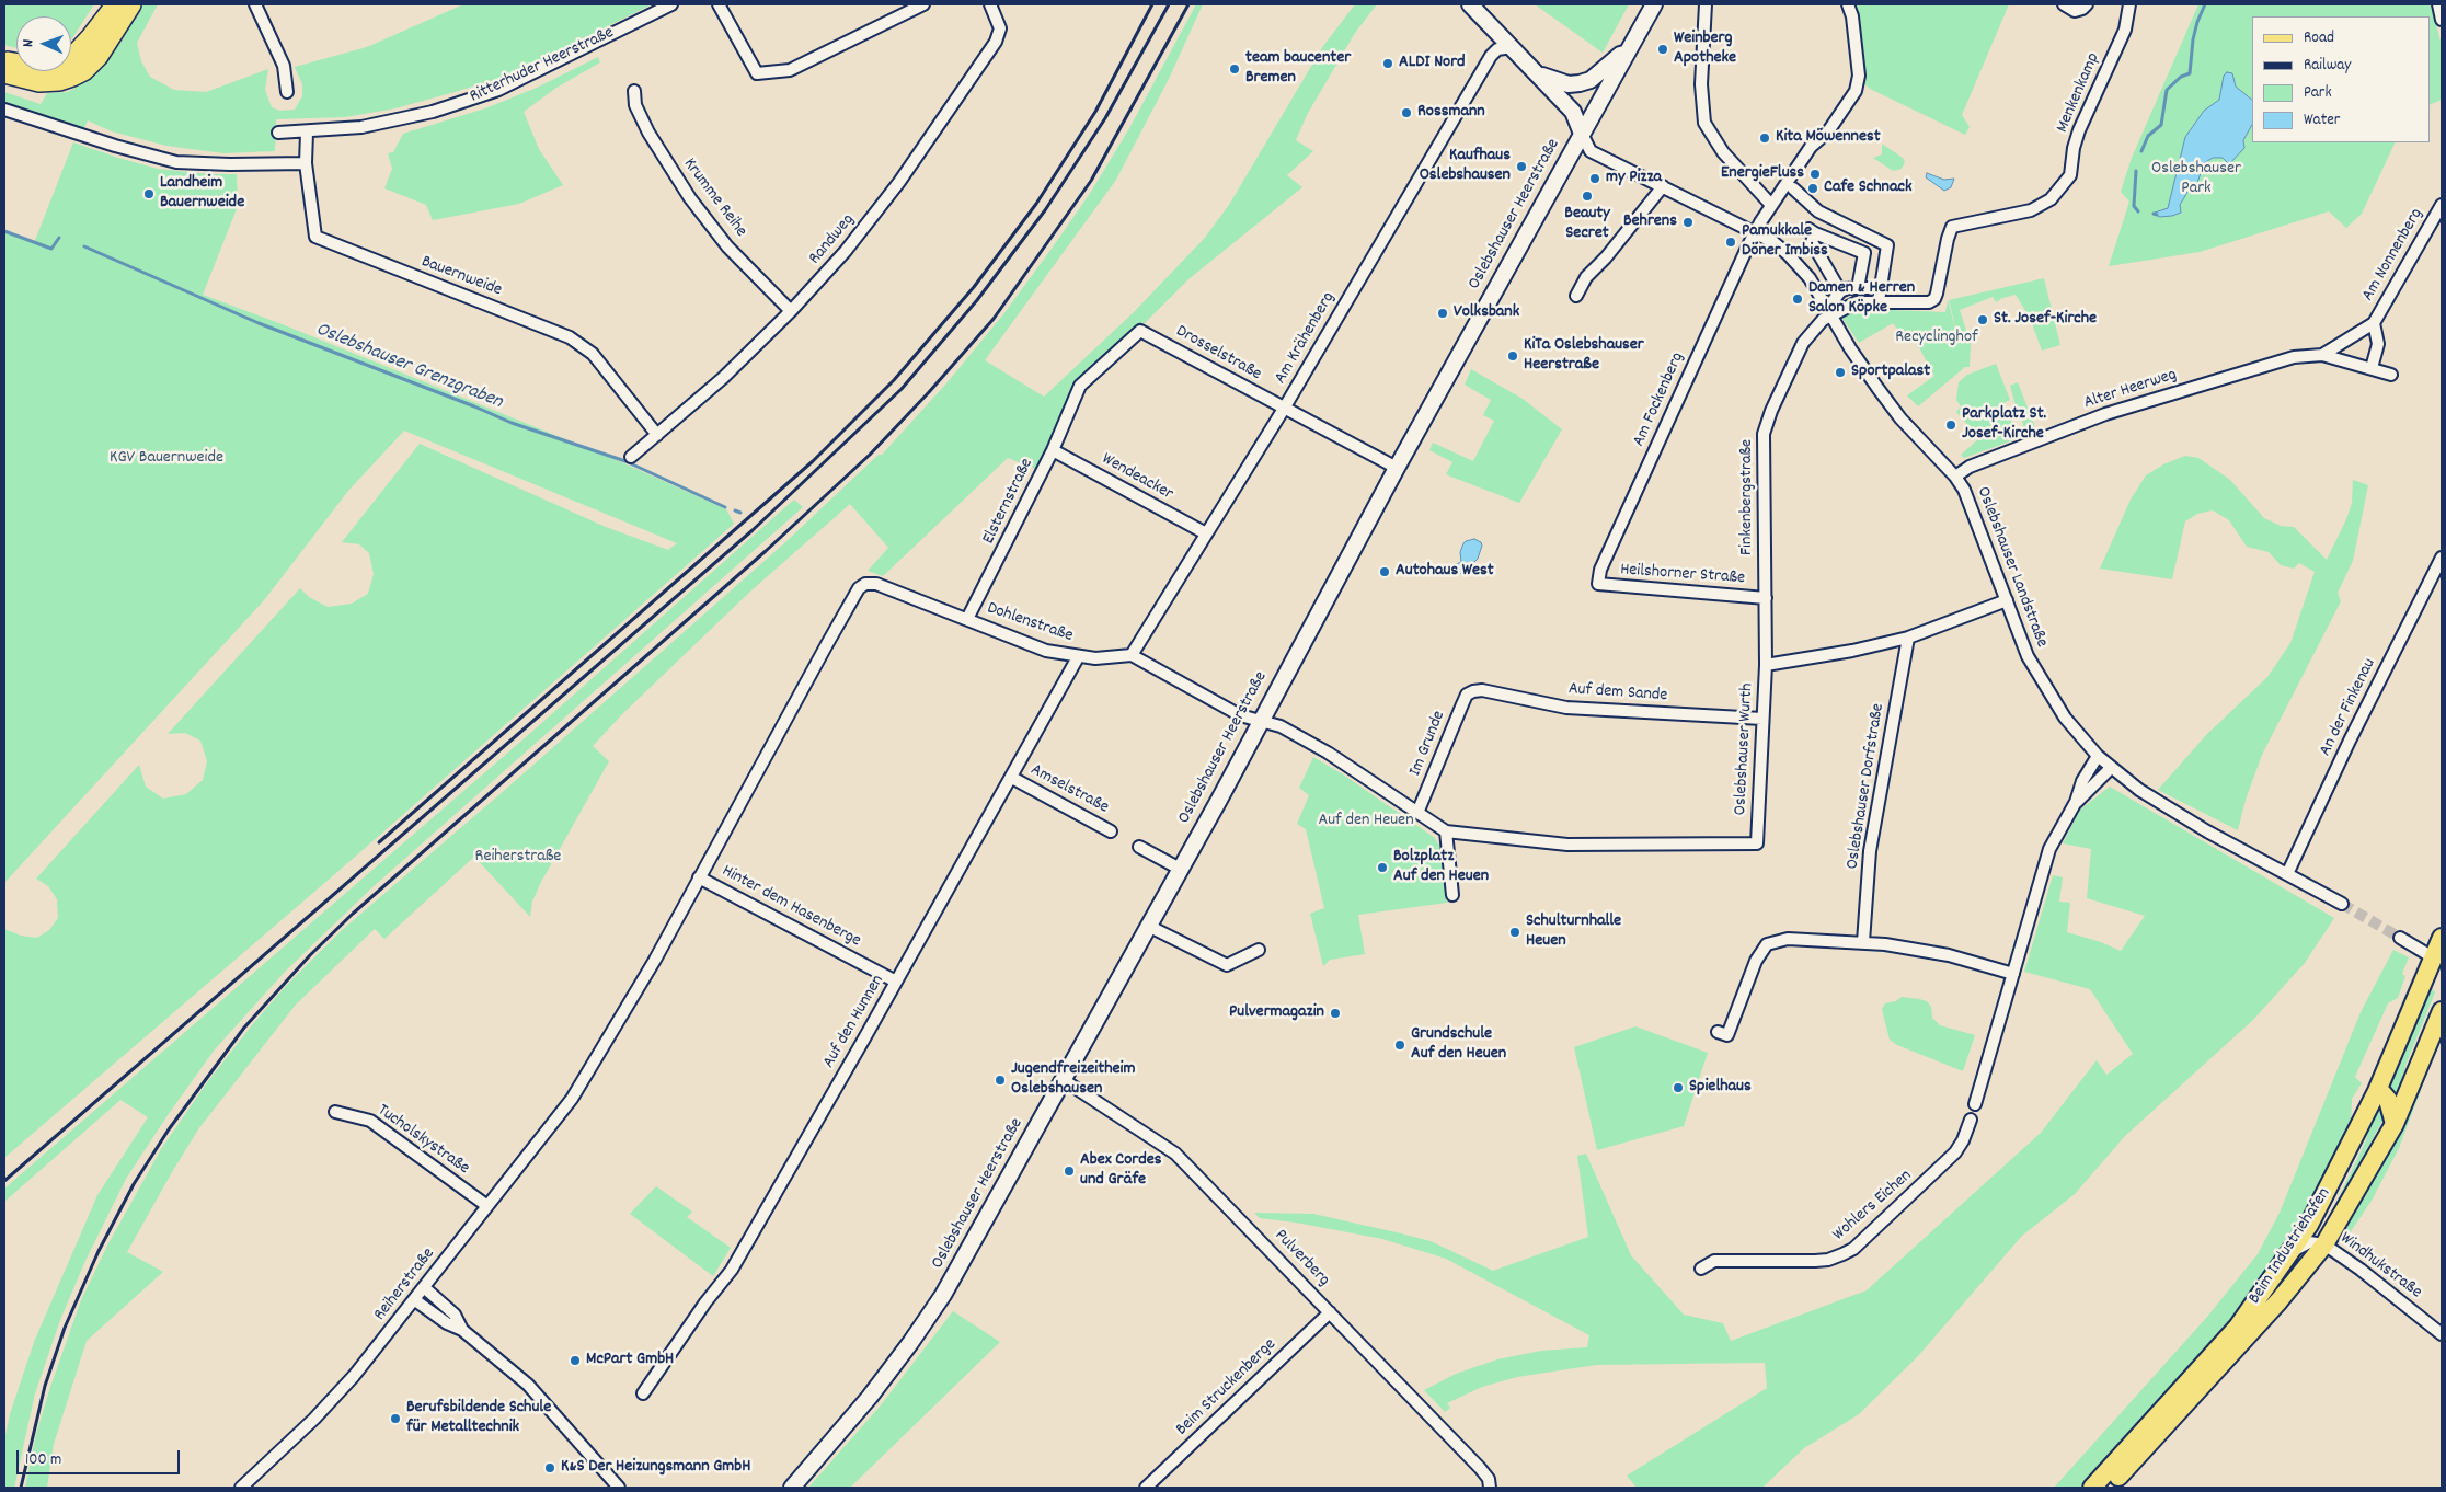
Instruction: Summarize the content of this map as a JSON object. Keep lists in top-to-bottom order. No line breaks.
{"streets":{"main road":["Oslebshauser Heerstraße","Beim Industriehafen"],"street":["Ritterhuder Heerstraße","Menkenkamp","Krumme Reihe","Randweg","Am Nonnenberg","Bauernweide","Am Krähenberg","Drosselstraße","Alter Heerweg","Am Fockenberg","Wendeacker","Finkenbergstraße","Elsternstraße","Oslebshauser Landstraße","Heilshorner Straße","Dohlenstraße","Auf dem Sande","An der Finkenau","Im Grunde","Oslebshauser Wurth","Oslebshauser Dorfstraße","Amselstraße","Hinter dem Hasenberge","Auf den Hunnen","Tucholskystraße","Wohlers Eichen","Pulverberg","Windhukstraße","Reiherstraße","Beim Struckenberge"]},"crossings":[["Ritterhuder Heerstraße","Bauernweide"],["Menkenkamp","Finkenbergstraße"],["Menkenkamp","Oslebshauser Landstraße"],["Krumme Reihe","Randweg"],["Oslebshauser Heerstraße","Drosselstraße"],["Oslebshauser Heerstraße","Oslebshauser Landstraße"],["Oslebshauser Heerstraße","Pulverberg"],["Randweg","Bauernweide"],["Am Nonnenberg","Alter Heerweg"],["Am Krähenberg","Drosselstraße"],["Am Krähenberg","Wendeacker"],["Am Krähenberg","Dohlenstraße"],["Drosselstraße","Elsternstraße"],["Alter Heerweg","Oslebshauser Landstraße"],["Am Fockenberg","Oslebshauser Landstraße"],["Am Fockenberg","Heilshorner Straße"],["Wendeacker","Elsternstraße"],["Finkenbergstraße","Oslebshauser Landstraße"],["Finkenbergstraße","Heilshorner Straße"],["Finkenbergstraße","Oslebshauser Wurth"],["Elsternstraße","Dohlenstraße"],["Oslebshauser Landstraße","An der Finkenau"],["Oslebshauser Landstraße","Oslebshauser Wurth"],["Dohlenstraße","Auf den Hunnen"],["Dohlenstraße","Reiherstraße"],["Auf dem Sande","Im Grunde"],["Auf dem Sande","Oslebshauser Wurth"],["Oslebshauser Wurth","Oslebshauser Dorfstraße"],["Amselstraße","Auf den Hunnen"],["Hinter dem Hasenberge","Auf den Hunnen"],["Hinter dem Hasenberge","Reiherstraße"],["Tucholskystraße","Reiherstraße"],["Beim Industriehafen","Windhukstraße"],["Pulverberg","Beim Struckenberge"]],"water":["Oslebshauser Grenzgraben"],"parks":["Oslebshauser Park","Recyclinghof","KGV Bauernweide","Auf den Heuen","Reiherstraße"],"places":["Weinberg Apotheke","ALDI Nord","team baucenter Bremen","Rossmann","Kita Möwennest","Kaufhaus Oslebshausen","EnergieFluss","my Pizza","Cafe Schnack","Landheim Bauernweide","Beauty Secret","Behrens","Pamukkale Döner Imbiss","Damen & Herren Salon Köpke","Volksbank","St. Josef-Kirche","KiTa Oslebshauser Heerstraße","Sportpalast","Parkplatz St. Josef-Kirche","Autohaus West","Bolzplatz Auf den Heuen","Schulturnhalle Heuen","Pulvermagazin","Grundschule Auf den Heuen","Jugendfreizeitheim Oslebshausen","Spielhaus","Abex Cordes und Gräfe","McPart GmbH","Berufsbildende Schule für Metalltechnik","K&S Der Heizungsmann GmbH"],"legend":["Road","Railway","Park","Water"],"scale_bar":"100 m","north":"left"}
